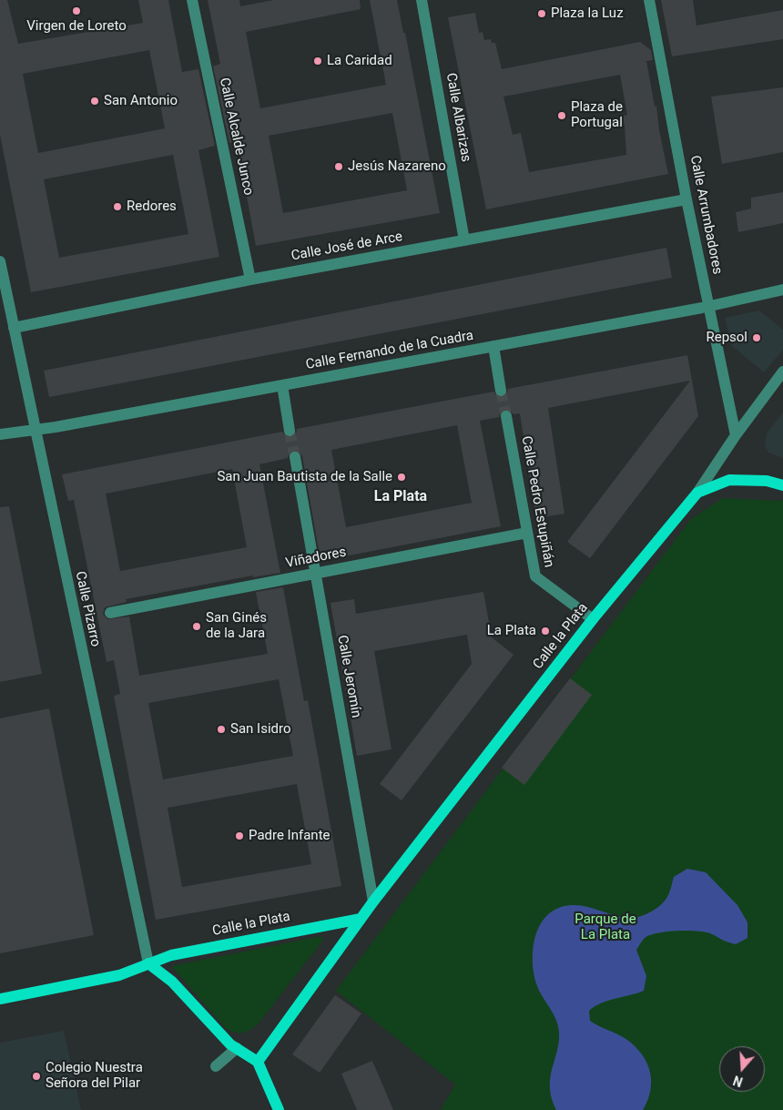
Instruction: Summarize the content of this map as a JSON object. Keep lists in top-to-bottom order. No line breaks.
{"streets":{"main road":["Calle la Plata"],"street":["Calle Albarizas","Calle Alcalde Junco","Calle Arrumbadores","Calle José de Arce","Calle Fernando de la Cuadra","Calle Pedro Estupiñán","Viñadores","Calle Pizarro","Calle Jeromín"]},"crossings":[["Calle Albarizas","Calle José de Arce"],["Calle Alcalde Junco","Calle José de Arce"],["Calle Arrumbadores","Calle José de Arce"],["Calle Arrumbadores","Calle Fernando de la Cuadra"],["Calle Arrumbadores","Calle la Plata"],["Calle José de Arce","Calle Pizarro"],["Calle Fernando de la Cuadra","Calle Pizarro"],["Calle Pedro Estupiñán","Viñadores"],["Calle Pedro Estupiñán","Calle la Plata"],["Viñadores","Calle Jeromín"],["Calle Pizarro","Calle la Plata"],["Calle la Plata","Calle Jeromín"]],"districts":["La Plata"],"parks":["Parque de La Plata"],"places":["Virgen de Loreto","Plaza la Luz","La Caridad","San Antonio","Plaza de Portugal","Jesús Nazareno","Redores","Repsol","San Juan Bautista de la Salle","San Ginés de la Jara","La Plata","San Isidro","Padre Infante","Colegio Nuestra Señora del Pilar"],"north":"bottom"}
